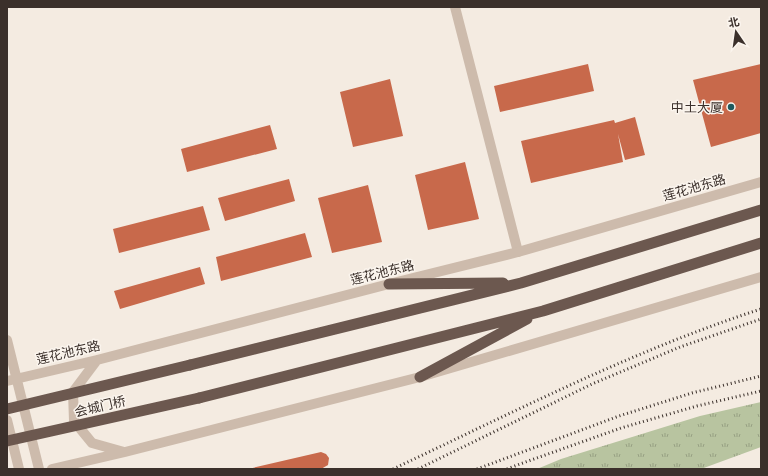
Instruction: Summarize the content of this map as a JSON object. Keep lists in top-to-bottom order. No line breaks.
{"streets":{"highway":["会城门桥"],"street":["莲花池东路"]},"places":["中土大厦"],"north":"top"}
